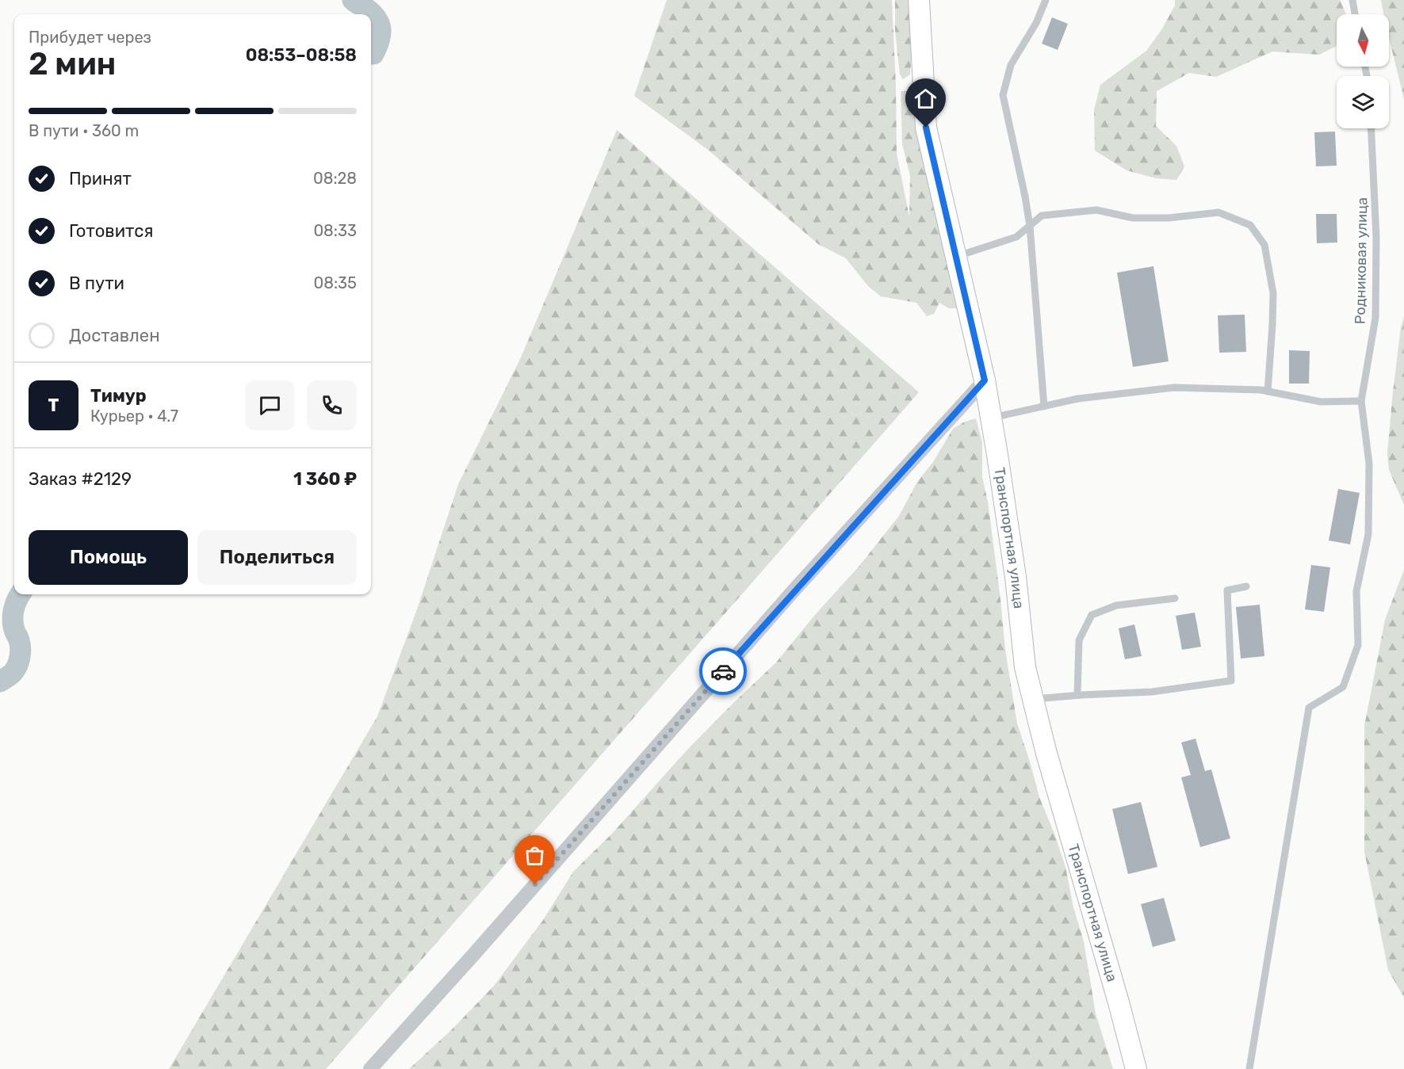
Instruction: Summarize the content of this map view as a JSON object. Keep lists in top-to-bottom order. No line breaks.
{"streets":{"main road":["Транспортная улица"],"lane":["Родниковая улица"]},"north":"bottom","page":{"heading":["2 мин","Прибудет через","08:53–08:58"],"panel":["Тимур","Курьер · 4.7","Заказ #2129","1 360 ₽"],"bar":"В пути · 360 m","list":[["Принят","08:28"],["Готовится","08:33"],["В пути","08:35"],"Доставлен"],"round":"Т","buttons":["Помощь","Поделиться"]}}
